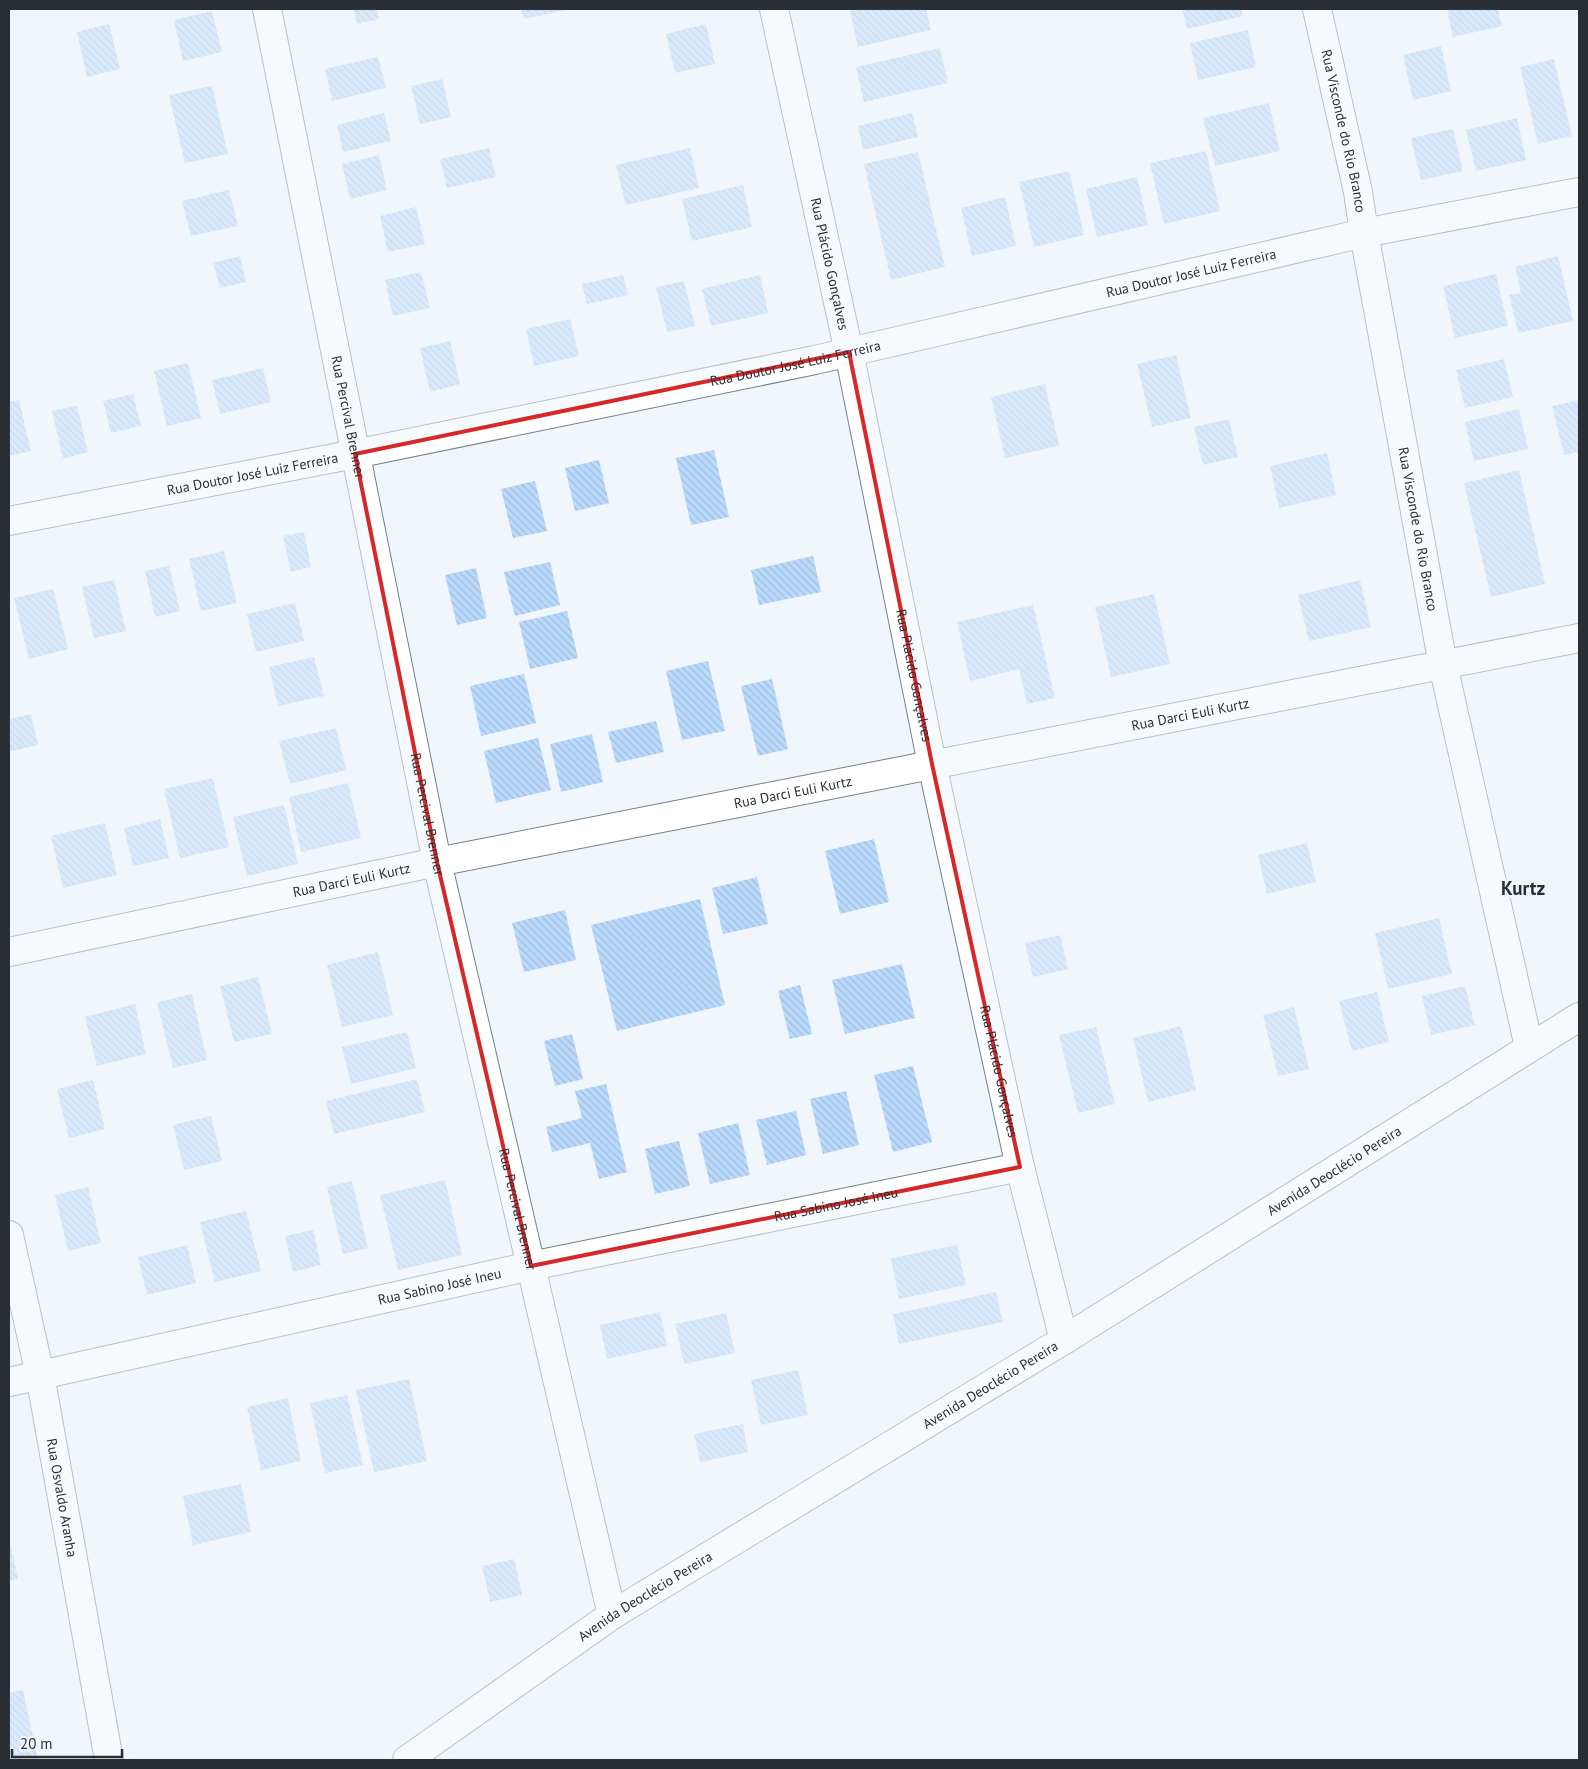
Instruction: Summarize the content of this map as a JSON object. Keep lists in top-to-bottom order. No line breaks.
{"streets":{"street":["Rua Visconde do Rio Branco","Rua Plácido Gonçalves","Rua Doutor José Luiz Ferreira","Rua Percival Brenner","Rua Darci Euli Kurtz","Avenida Deoclécio Pereira","Rua Sabino José Ineu","Rua Osvaldo Aranha"]},"crossings":[["Rua Visconde do Rio Branco","Rua Doutor José Luiz Ferreira"],["Rua Visconde do Rio Branco","Rua Darci Euli Kurtz"],["Rua Visconde do Rio Branco","Avenida Deoclécio Pereira"],["Rua Plácido Gonçalves","Rua Doutor José Luiz Ferreira"],["Rua Plácido Gonçalves","Rua Darci Euli Kurtz"],["Rua Plácido Gonçalves","Avenida Deoclécio Pereira"],["Rua Plácido Gonçalves","Rua Sabino José Ineu"],["Rua Doutor José Luiz Ferreira","Rua Percival Brenner"],["Rua Percival Brenner","Rua Darci Euli Kurtz"],["Rua Percival Brenner","Avenida Deoclécio Pereira"],["Rua Percival Brenner","Rua Sabino José Ineu"],["Rua Sabino José Ineu","Rua Osvaldo Aranha"]],"districts":["Kurtz"],"scale_bar":"20 m"}
